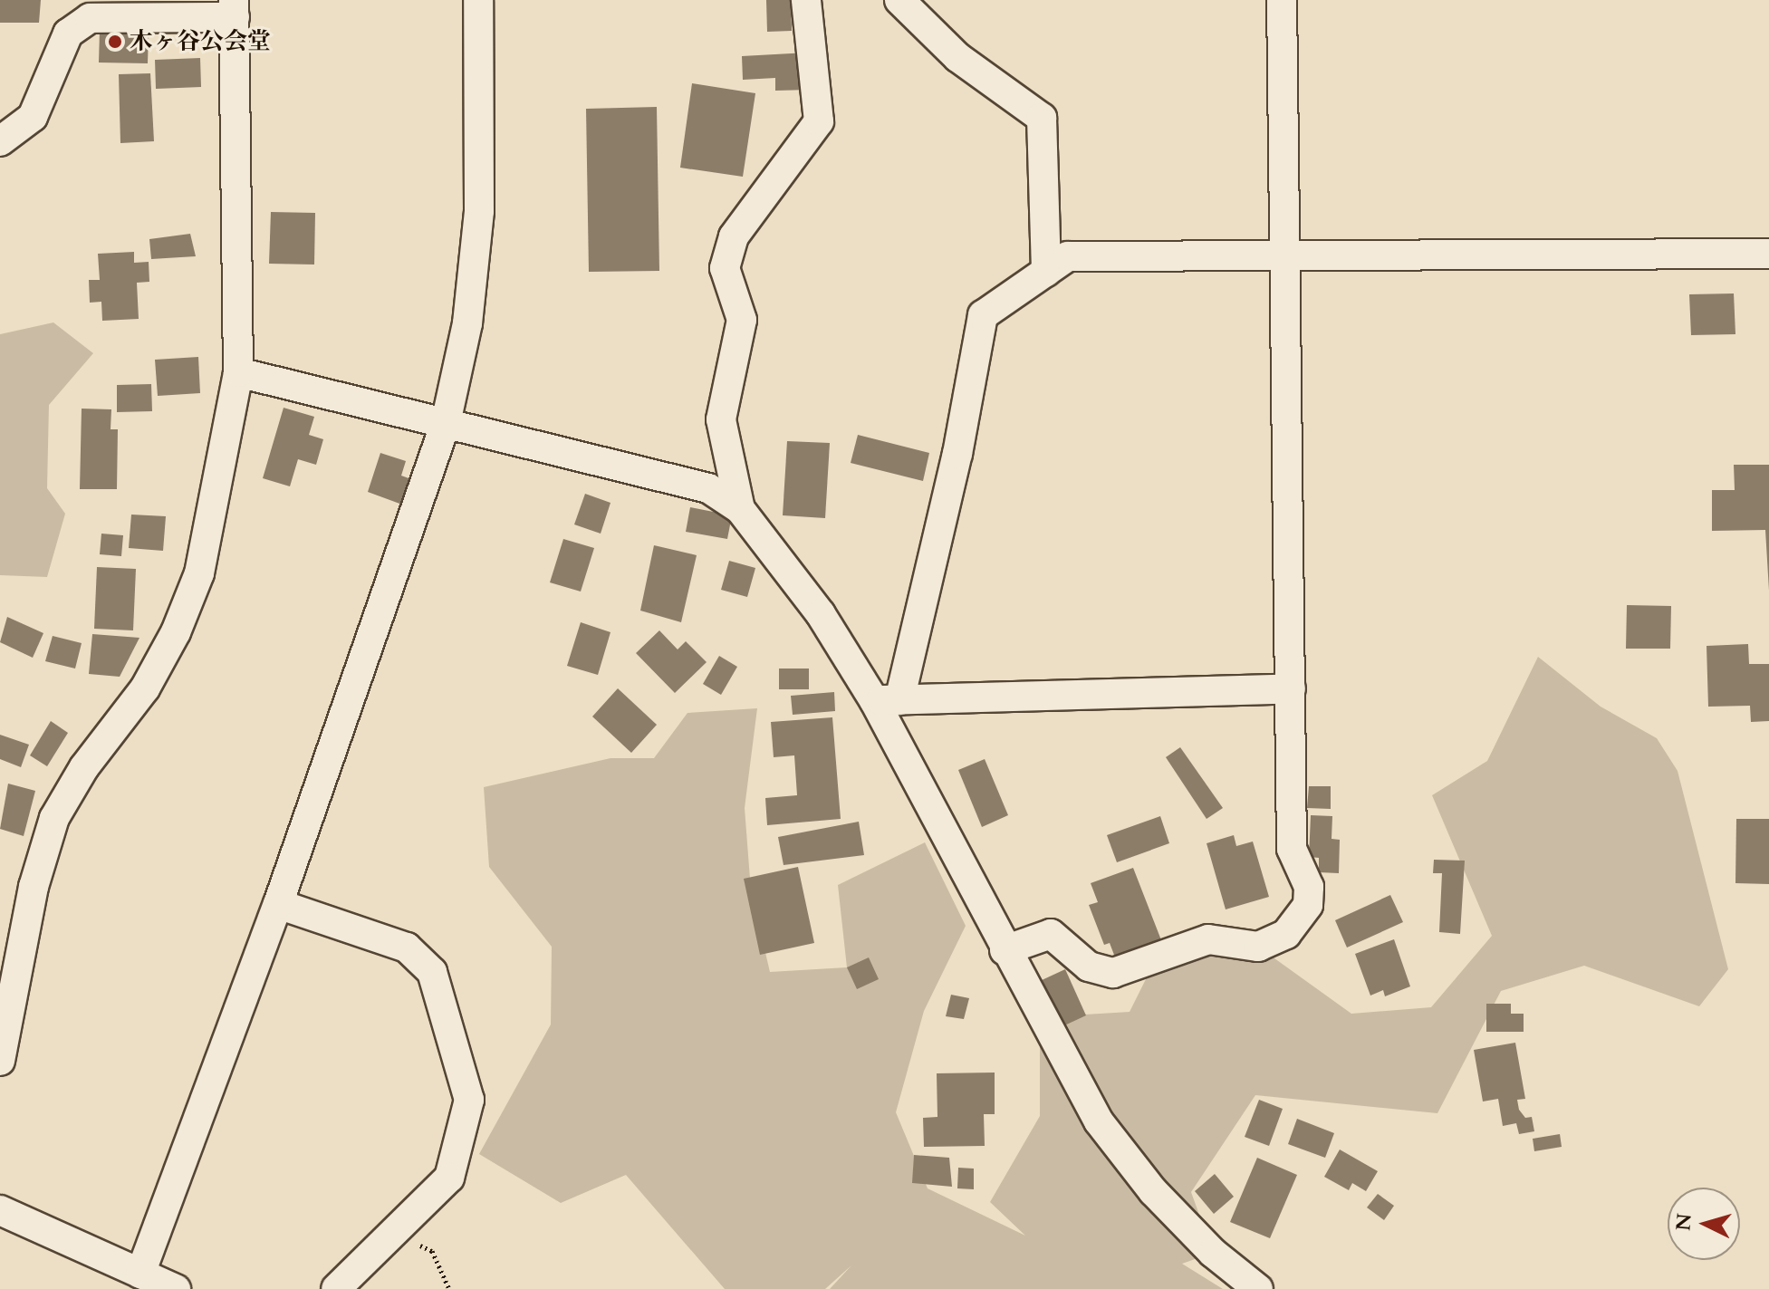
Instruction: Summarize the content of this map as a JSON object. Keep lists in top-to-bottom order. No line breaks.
{"places":["木ヶ谷公会堂"],"north":"left"}
